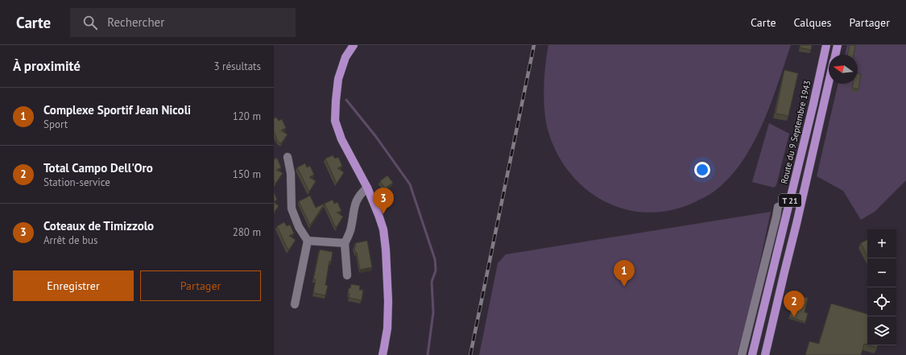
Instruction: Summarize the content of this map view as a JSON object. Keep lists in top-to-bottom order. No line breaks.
{"streets":{"main road":["Route du 9 Septembre 1943","T 21"]},"north":"left","page":{"header":"Carte","search":"Rechercher","nav":["Carte","Calques","Partager"],"heading":["À proximité","3 résultats"],"list":[{"mark":"1","name":"Complexe Sportif Jean Nicoli","note":"Sport","value":"120 m"},{"mark":"2","name":"Total Campo Dell'Oro","note":"Station-service","value":"150 m"},{"mark":"3","name":"Coteaux de Timizzolo","note":"Arrêt de bus","value":"280 m"}],"pins":["3","1","2"],"map_buttons":["+","−"],"buttons":["Enregistrer","Partager"]}}
